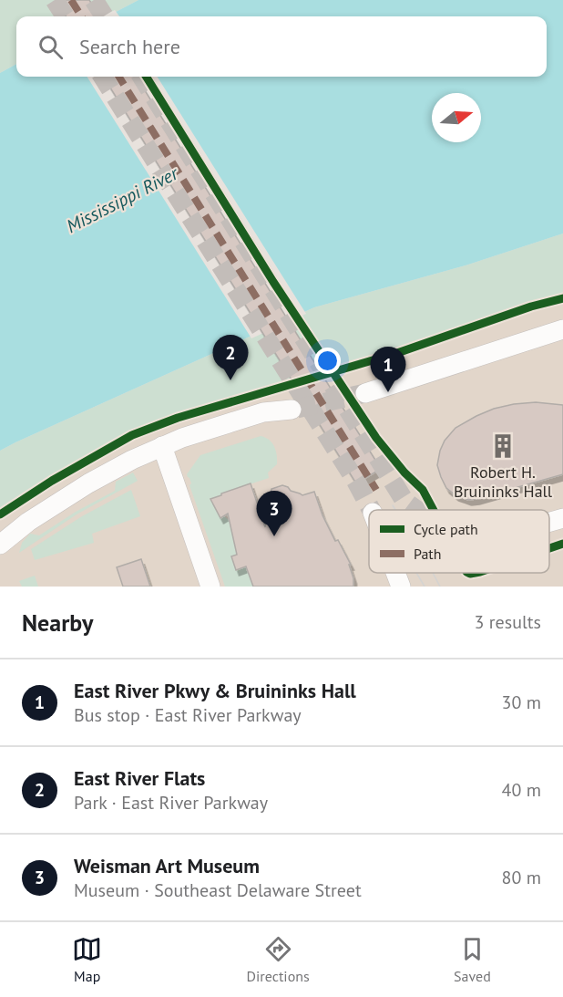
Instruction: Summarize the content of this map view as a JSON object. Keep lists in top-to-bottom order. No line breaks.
{"water":["Mississippi River"],"places":{"building":["Robert H. Bruininks Hall"]},"legend":["Cycle path","Path"],"north":"right","page":{"search":"Search here","pins":["2","1","3"],"heading":["Nearby","3 results"],"list":[{"mark":"1","name":"East River Pkwy & Bruininks Hall","note":"Bus stop · East River Parkway","value":"30 m"},{"mark":"2","name":"East River Flats","note":"Park · East River Parkway","value":"40 m"},{"mark":"3","name":"Weisman Art Museum","note":"Museum · Southeast Delaware Street","value":"80 m"}],"nav":["Map","Directions","Saved"]}}
